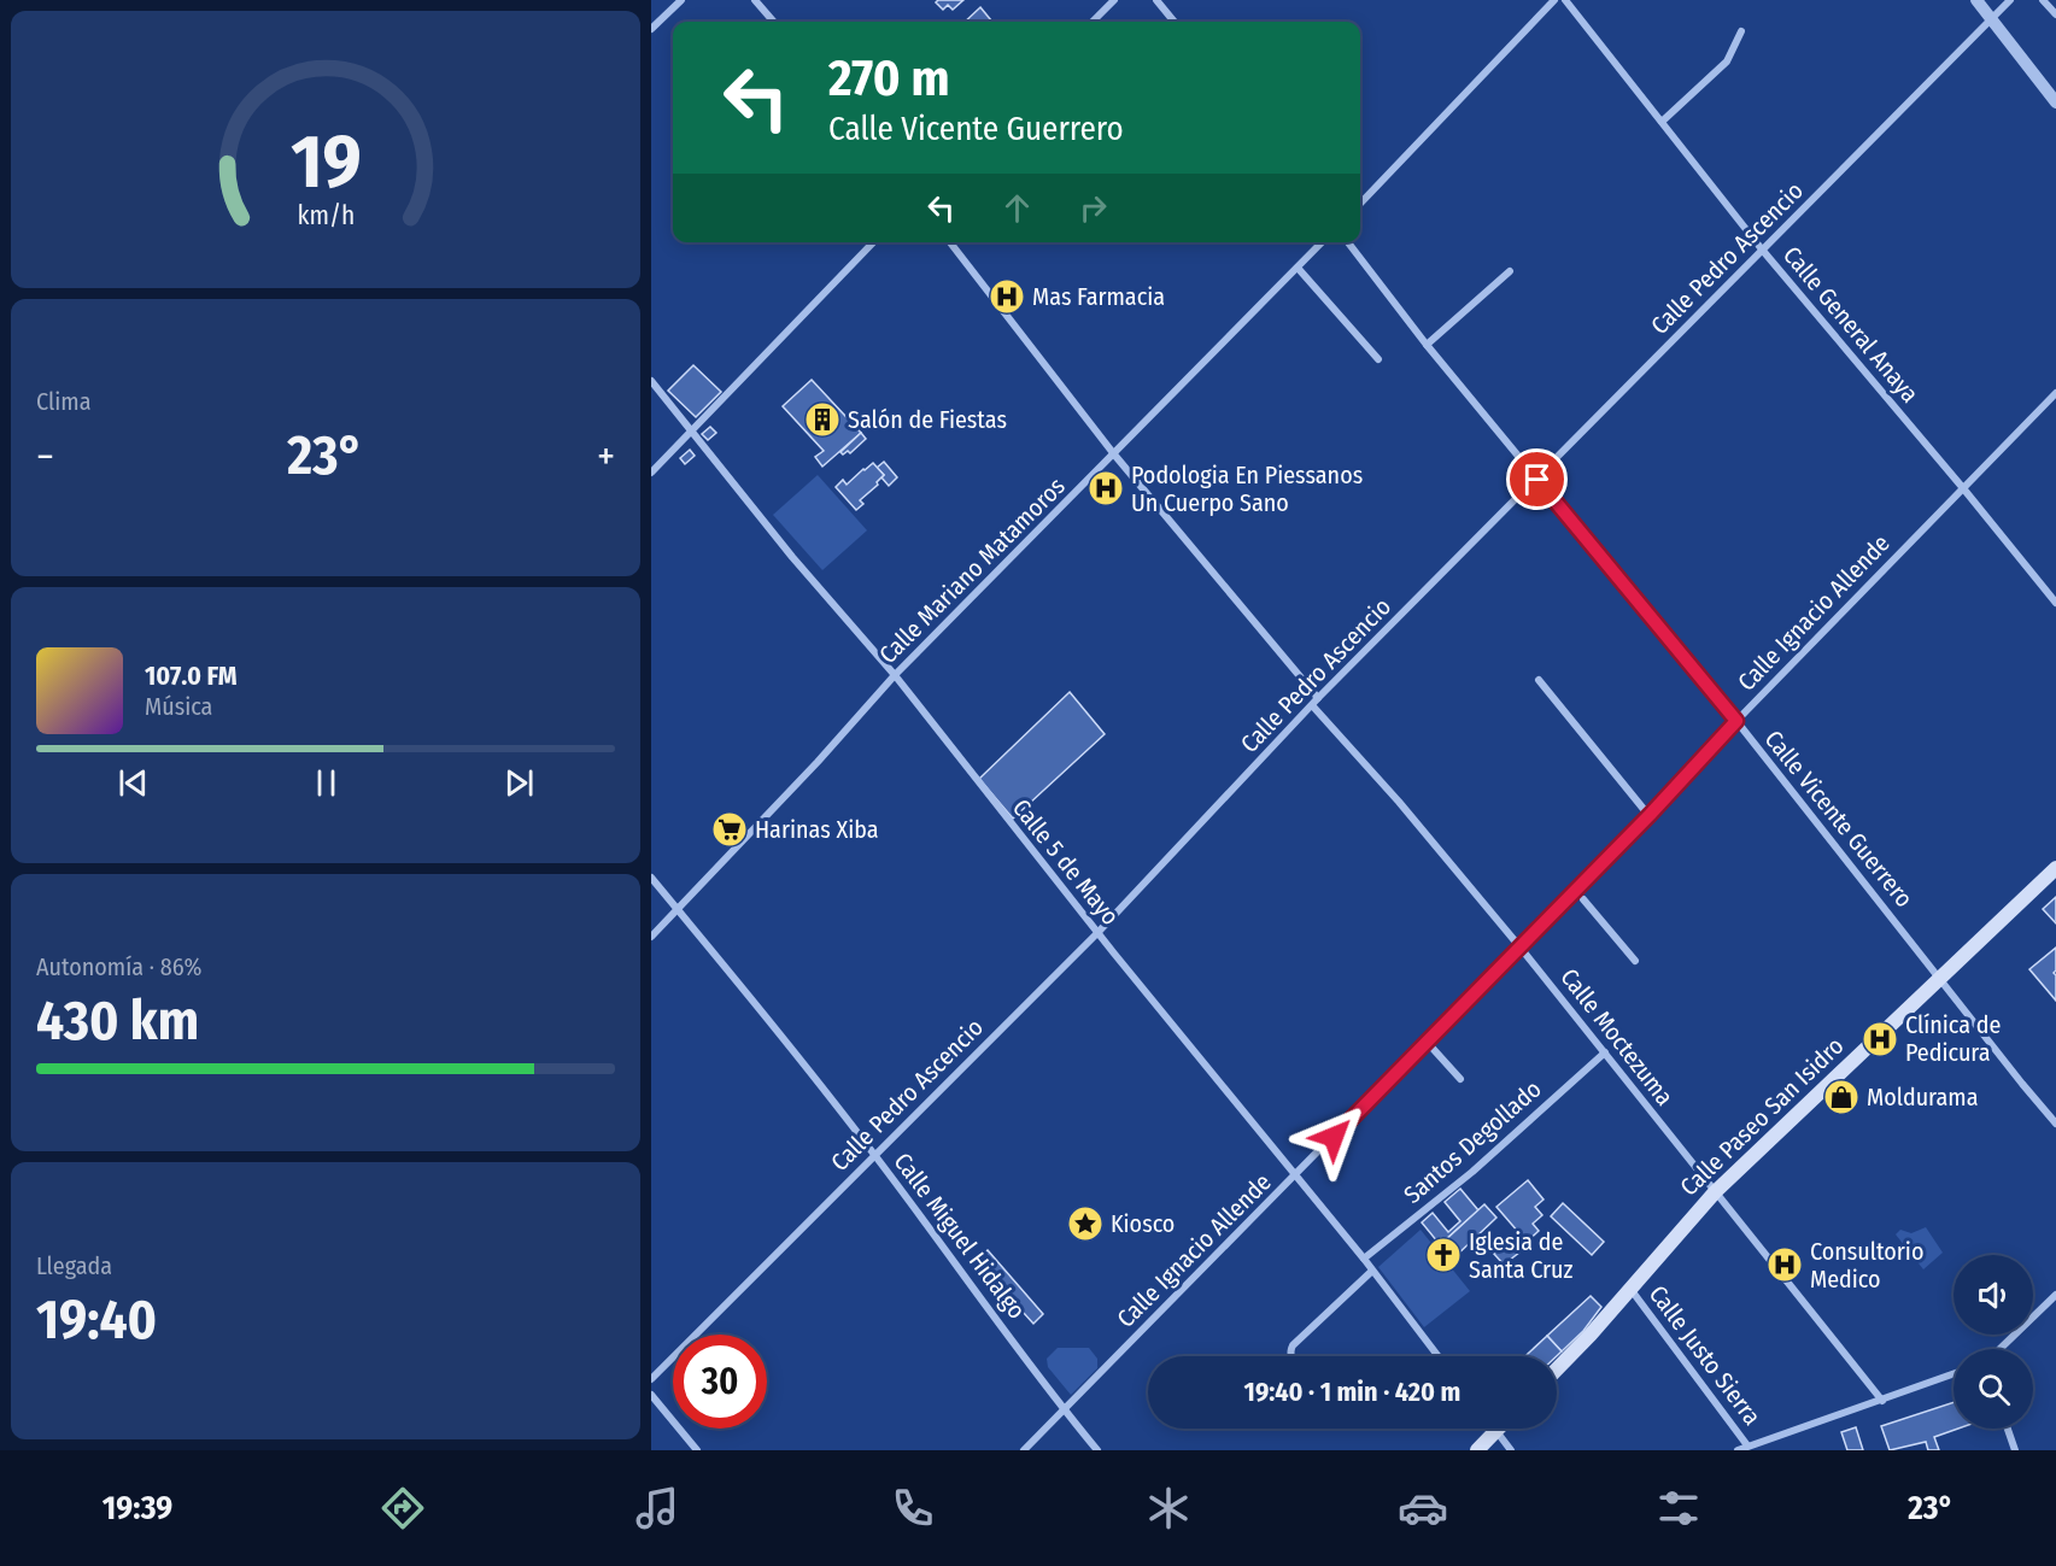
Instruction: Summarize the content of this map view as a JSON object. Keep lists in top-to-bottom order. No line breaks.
{"streets":{"main road":["Calle Paseo San Isidro"],"street":["Calle Pedro Ascencio","Calle General Anaya","Calle Mariano Matamoros","Calle Ignacio Allende","Calle Vicente Guerrero","Calle 5 de Mayo","Calle Moctezuma","Santos Degollado","Calle Miguel Hidalgo","Calle Justo Sierra"]},"crossings":[["Calle Pedro Ascencio","Calle General Anaya"],["Calle Pedro Ascencio","Calle Vicente Guerrero"],["Calle Pedro Ascencio","Calle 5 de Mayo"],["Calle Pedro Ascencio","Calle Moctezuma"],["Calle Pedro Ascencio","Calle Miguel Hidalgo"],["Calle General Anaya","Calle Ignacio Allende"],["Calle Mariano Matamoros","Calle 5 de Mayo"],["Calle Mariano Matamoros","Calle Miguel Hidalgo"],["Calle Ignacio Allende","Calle Vicente Guerrero"],["Calle Ignacio Allende","Calle 5 de Mayo"],["Calle Ignacio Allende","Calle Moctezuma"],["Calle Ignacio Allende","Calle Miguel Hidalgo"],["Calle Vicente Guerrero","Calle Paseo San Isidro"],["Calle 5 de Mayo","Santos Degollado"],["Calle Moctezuma","Calle Paseo San Isidro"],["Calle Moctezuma","Santos Degollado"],["Calle Paseo San Isidro","Calle Justo Sierra"]],"places":{"hospital":["Mas Farmacia","Podologia En Piessanos Un Cuerpo Sano","Clínica de Pedicura","Consultorio Medico"],"building":["Salón de Fiestas"],"supermarket":["Harinas Xiba"],"shop":["Moldurama"],"place":["Kiosco"],"church":["Iglesia de Santa Cruz"]},"page":{"turn":["270 m","Calle Vicente Guerrero"],"tile":["Clima",["Autonomía · 86%","430 km"],["Llegada","19:40"]],"heat":["−","23°","+"],"song":["107.0 FM","Música"],"limit":"30","trip":"19:40 · 1 min · 420 m","tabs":["19:39","23°"],"gauge":["19","km/h"]}}
